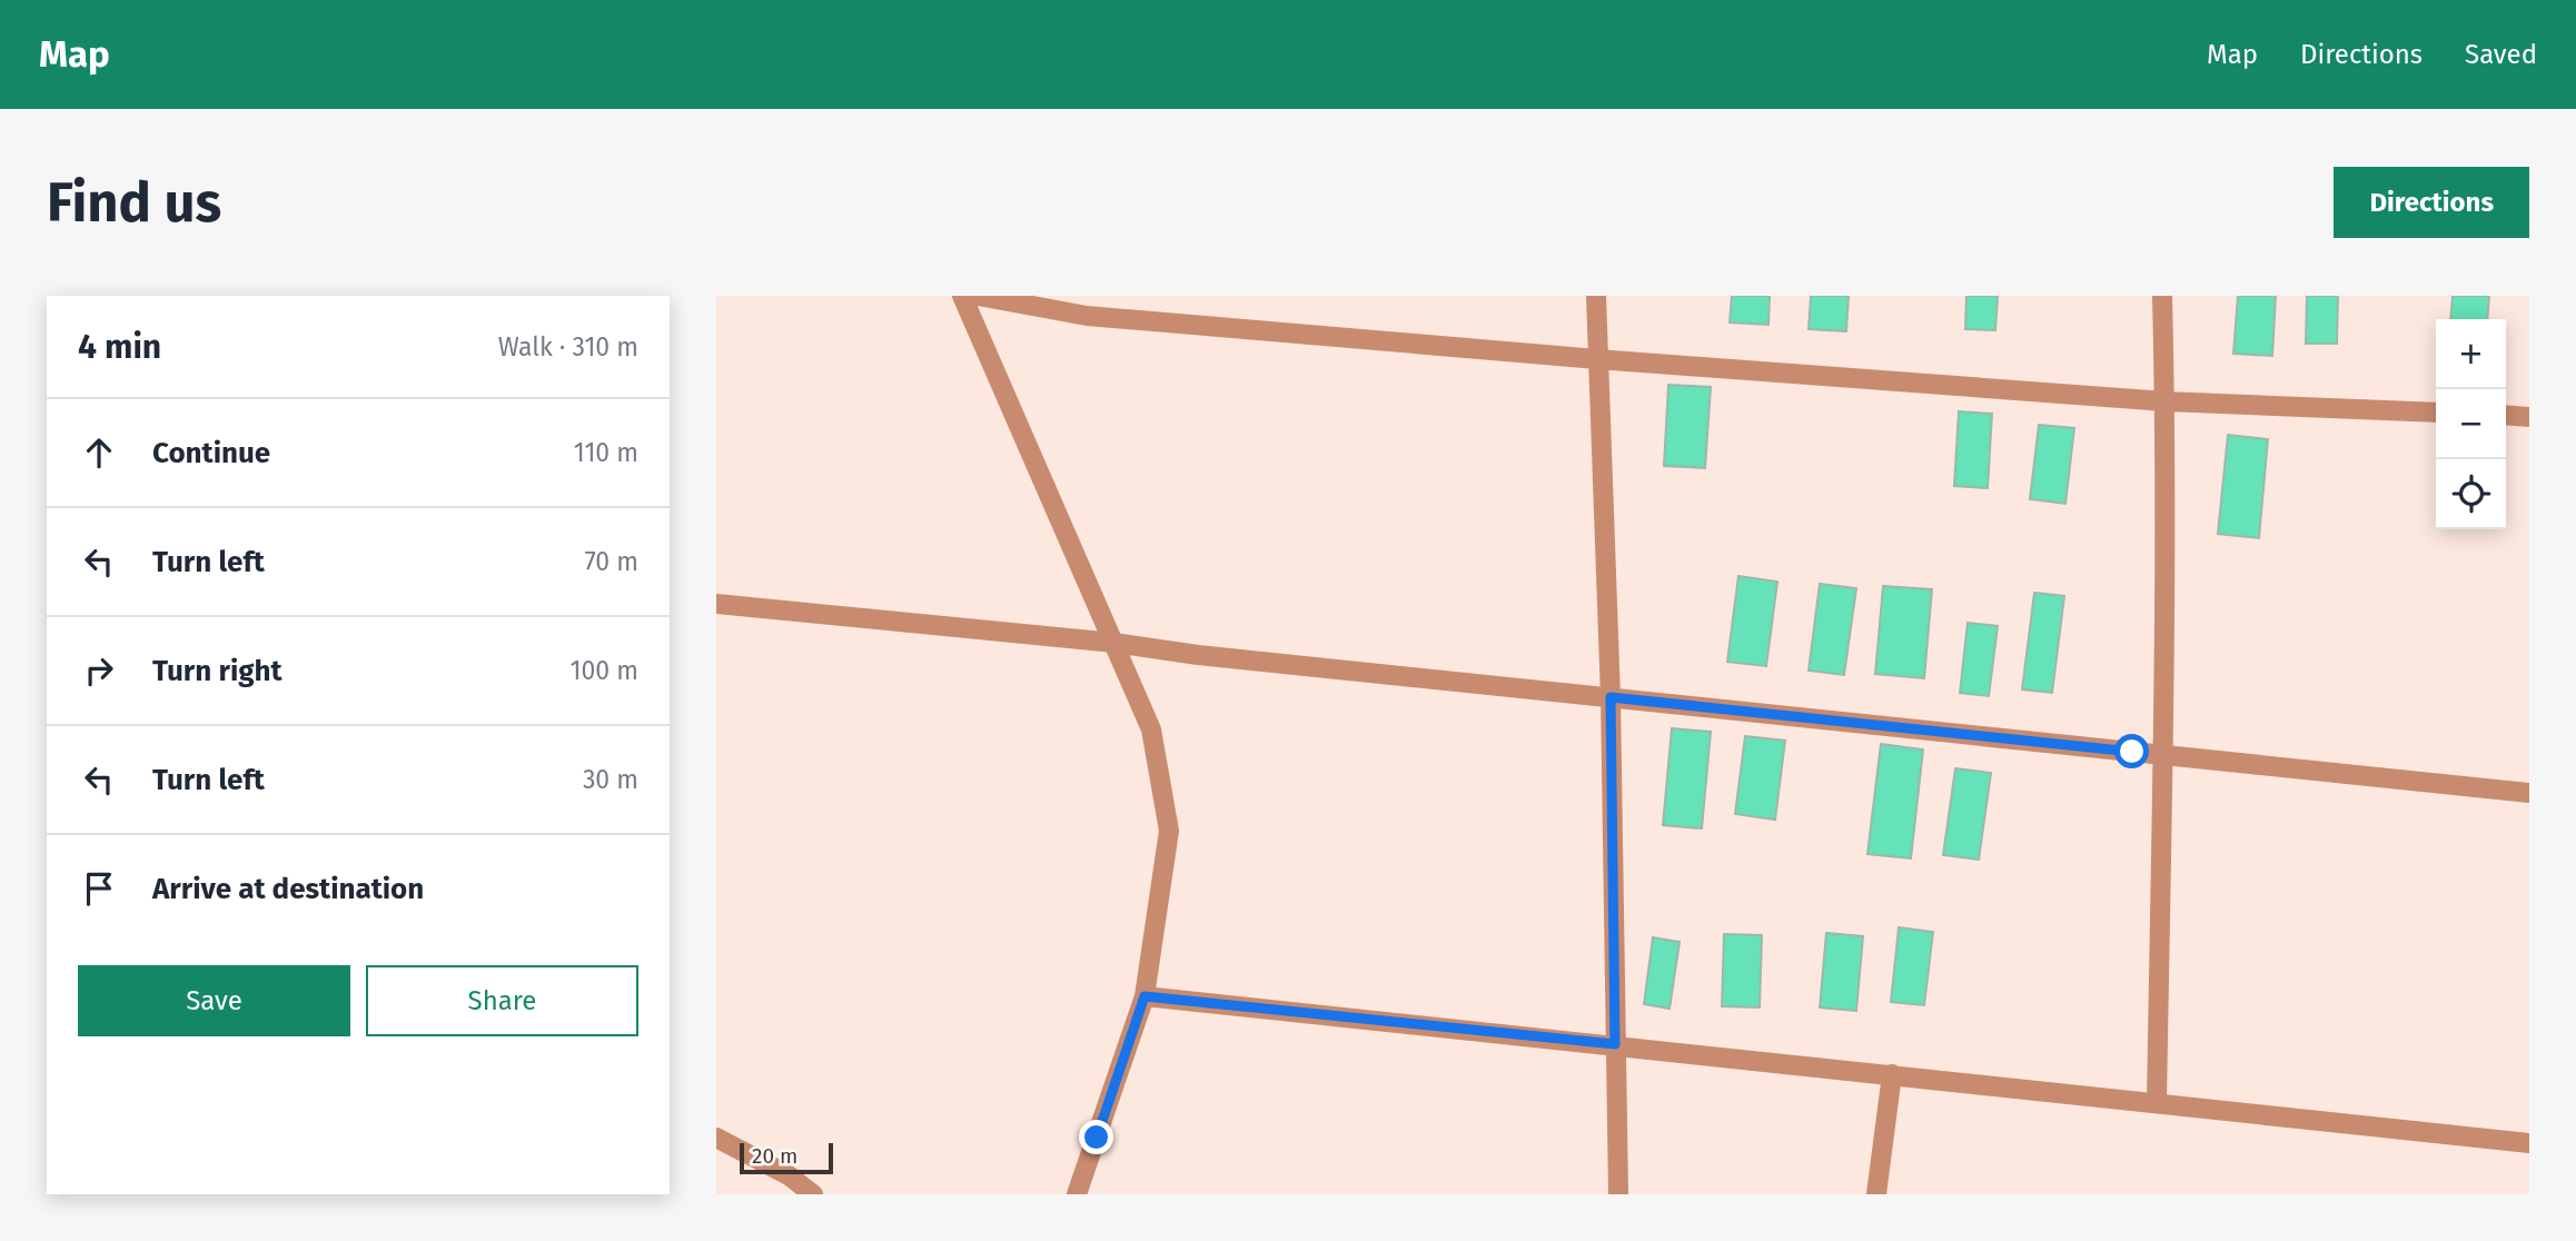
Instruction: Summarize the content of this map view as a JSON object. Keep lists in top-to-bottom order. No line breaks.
{"scale_bar":"20 m","page":{"header":"Map","nav":["Map","Directions","Saved"],"buttons":["Directions",["Save","Share"]],"title":"Find us","heading":["4 min","Walk · 310 m"],"map_buttons":["+","−"],"list":[["Continue","110 m"],["Turn left","70 m"],["Turn right","100 m"],["Turn left","30 m"],"Arrive at destination"],"scale":"20 m"}}
